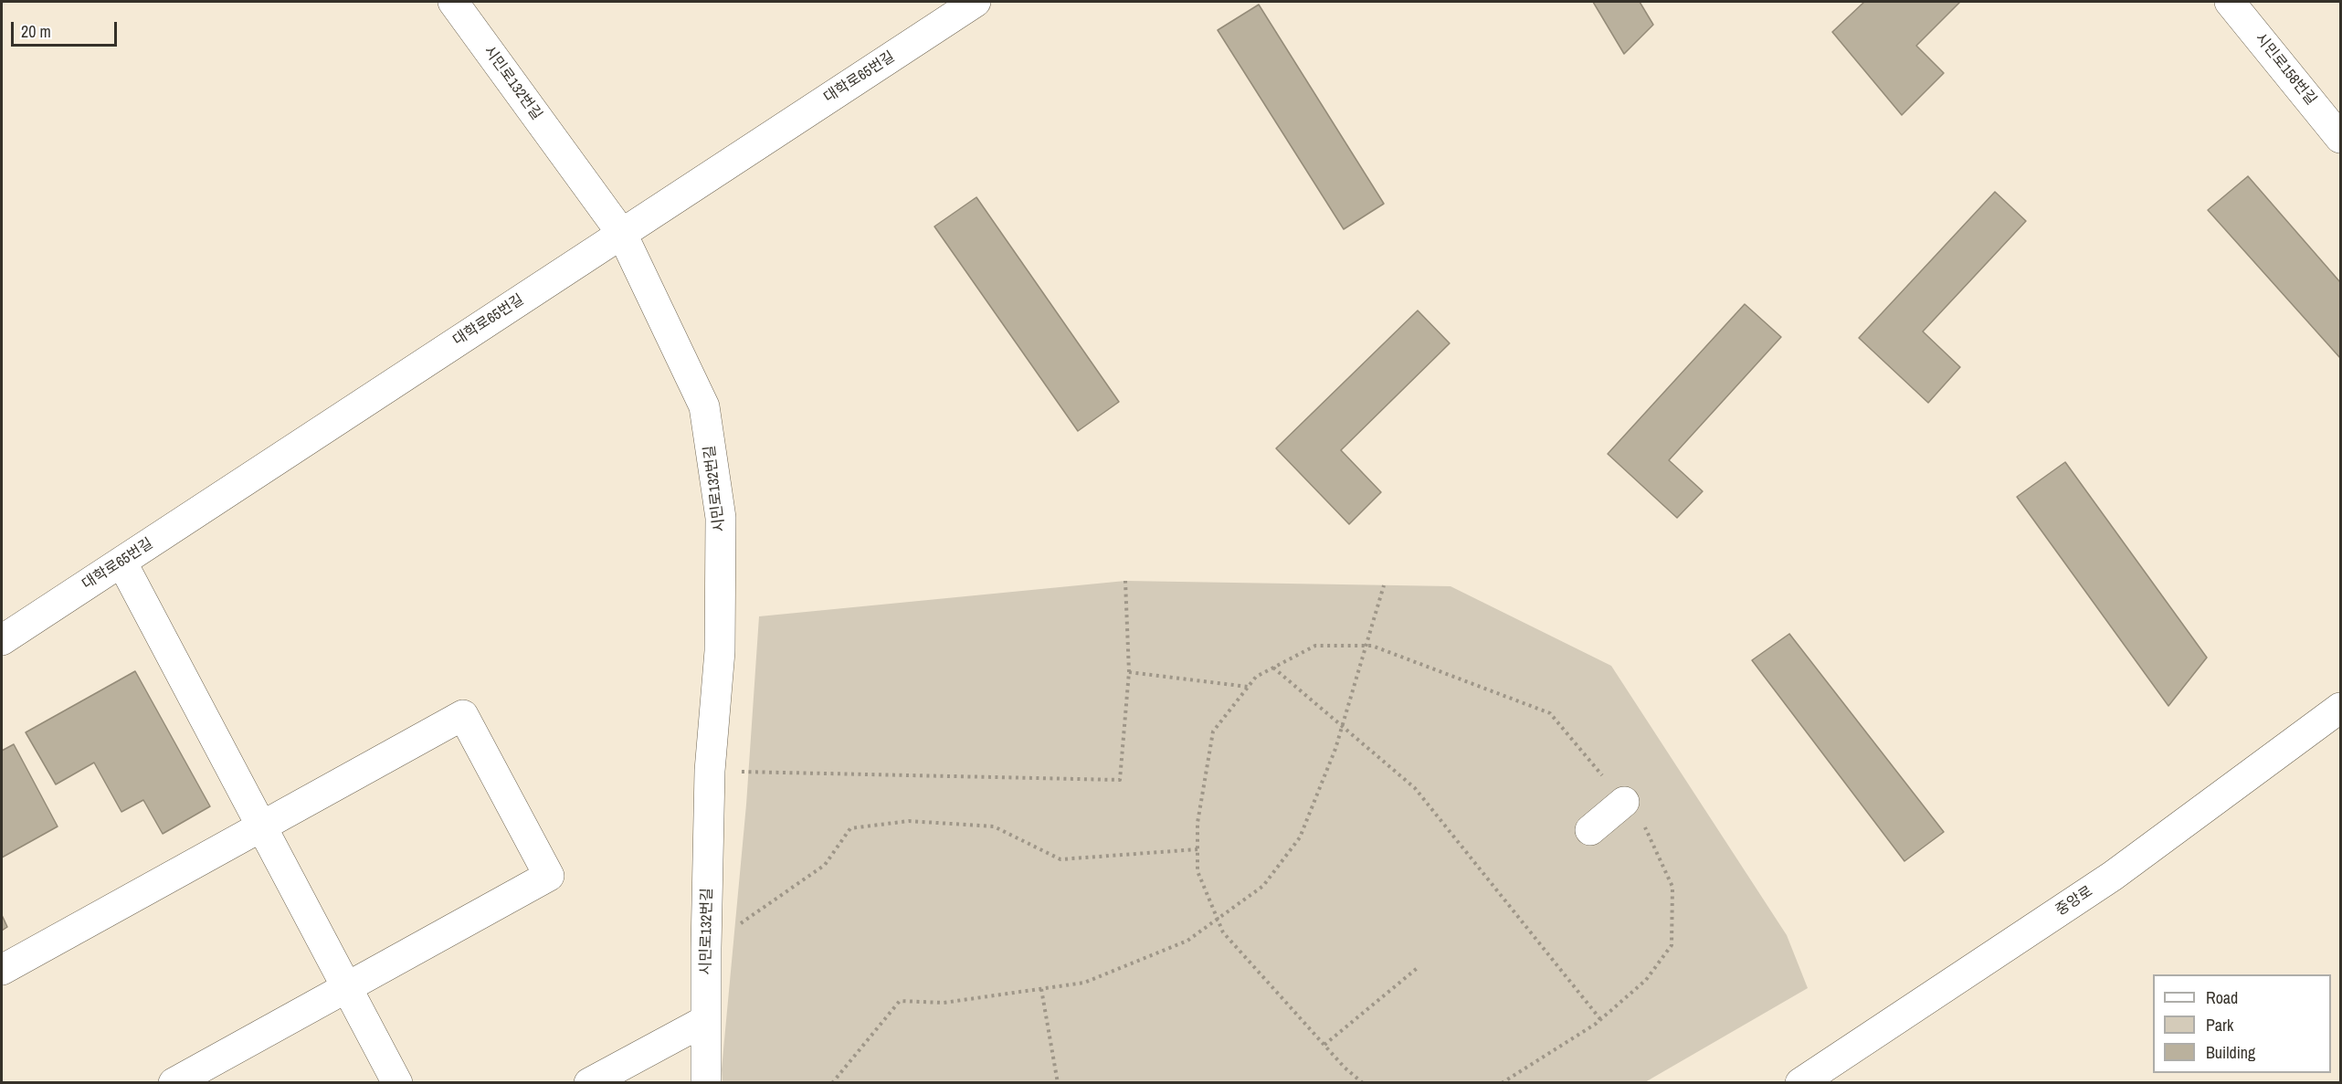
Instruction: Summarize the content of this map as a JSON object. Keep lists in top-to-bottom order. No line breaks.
{"streets":{"street":["시민로158번길","대학로65번길","시민로132번길","중앙로"]},"crossings":[["대학로65번길","시민로132번길"]],"legend":["Road","Park","Building"],"scale_bar":"20 m"}
